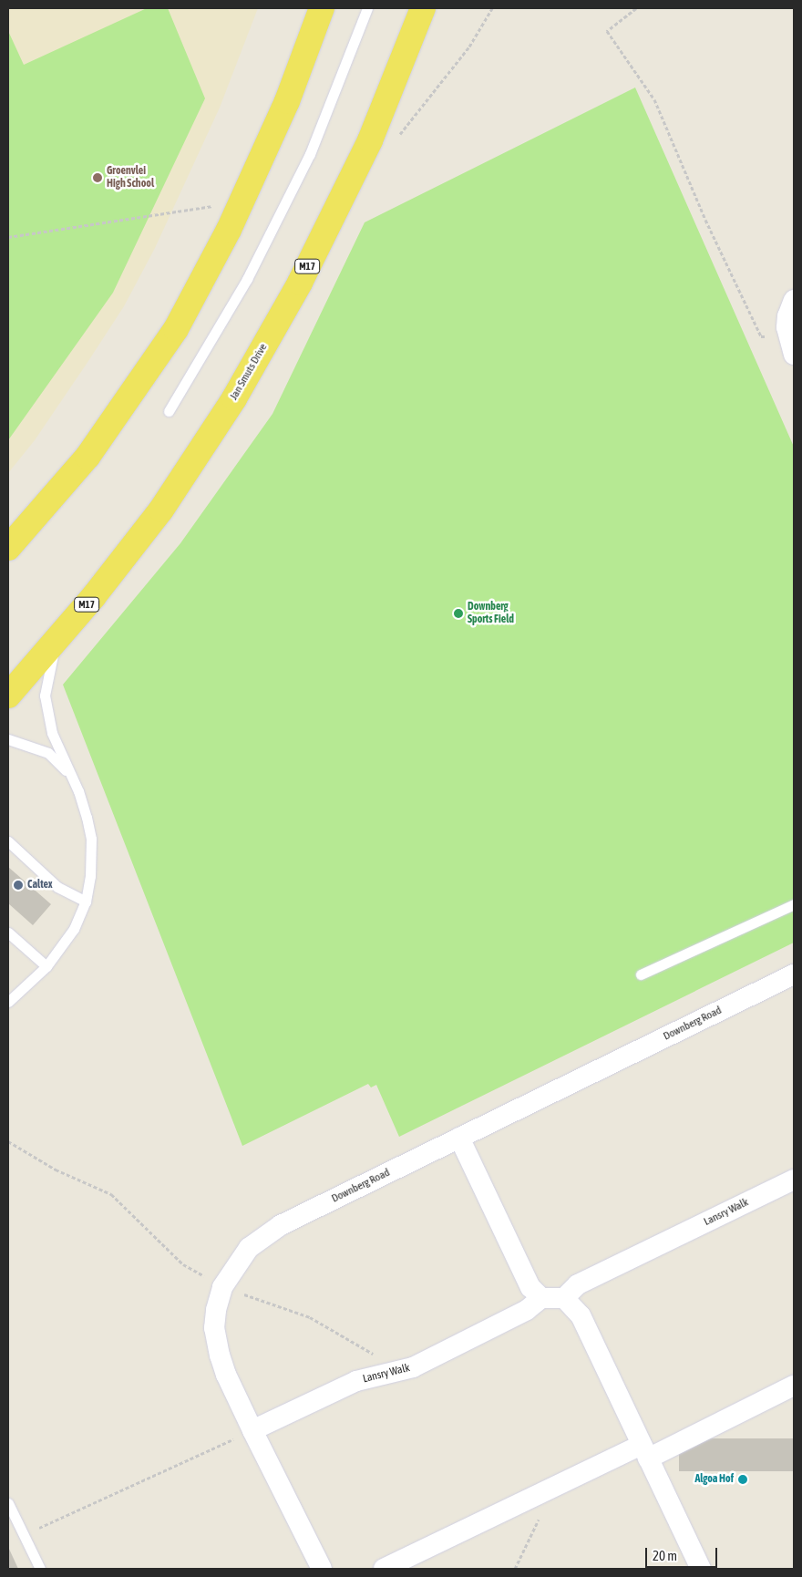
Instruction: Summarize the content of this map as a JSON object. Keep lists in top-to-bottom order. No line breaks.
{"streets":{"main road":["M17","Jan Smuts Drive"],"street":["Downberg Road","Lansry Walk"]},"crossings":[["Downberg Road","Lansry Walk"]],"places":["Groenvlei High School","Downberg Sports Field","Caltex","Algoa Hof"],"scale_bar":"20 m"}
